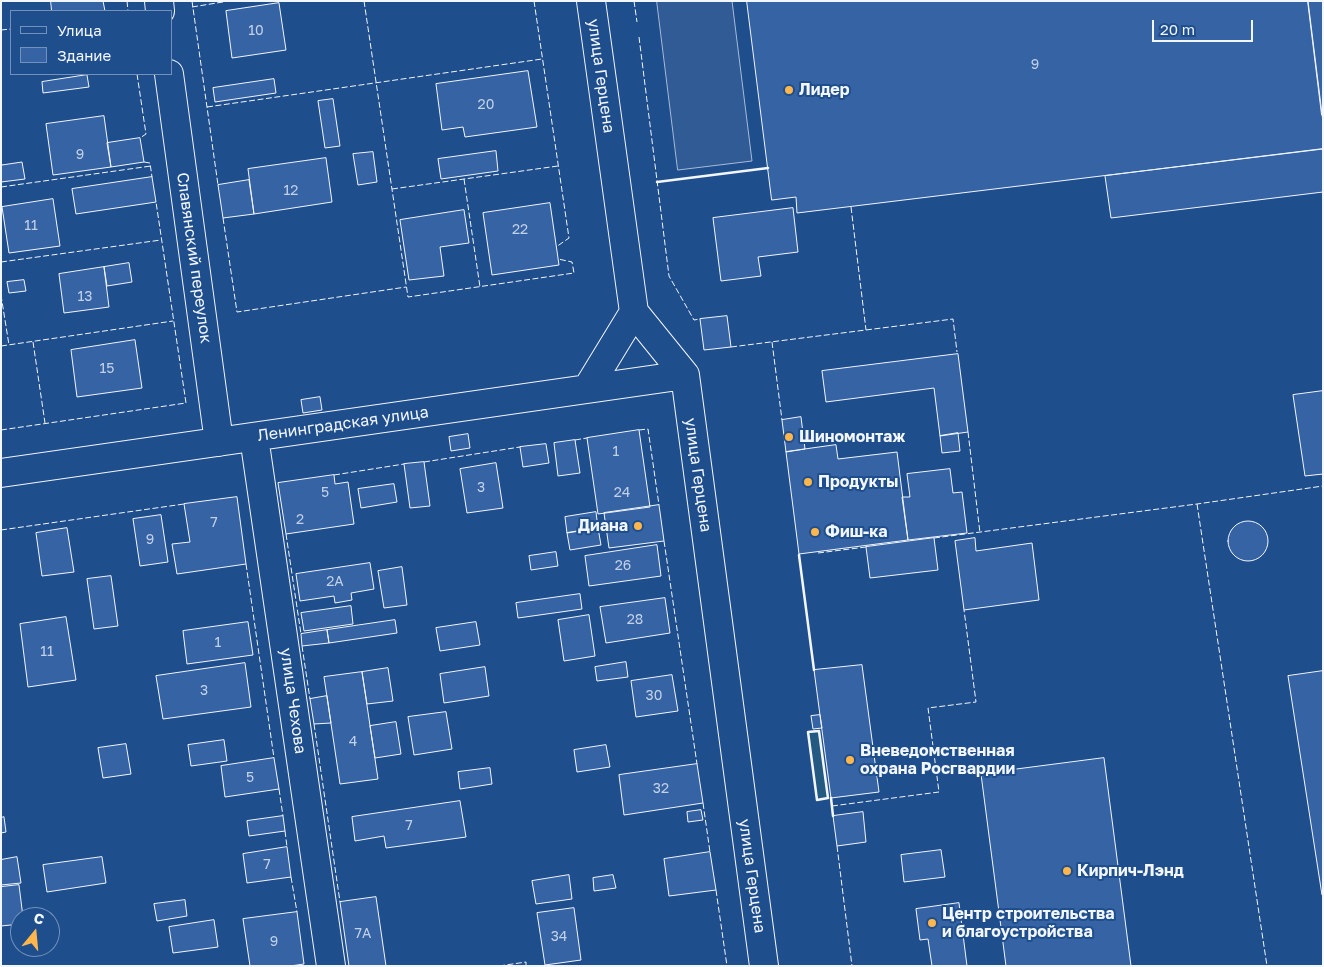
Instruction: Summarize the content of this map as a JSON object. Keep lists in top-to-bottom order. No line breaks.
{"streets":{"street":["улица Герцена","Славянский переулок","Ленинградская улица","улица Чехова"]},"crossings":[["улица Герцена","Ленинградская улица"],["Славянский переулок","Ленинградская улица"],["Ленинградская улица","улица Чехова"]],"places":["Лидер","Шиномонтаж","Продукты","Диана","Фиш-ка","Вневедомственная охрана Росгвардии","Кирпич-Лэнд","Центр строительства и благоустройства"],"house_numbers":["10","9","20","9","12","11","22","13","15","1","3","5","24","2","7","9","26","2А","28","1","11","3","30","4","5","32","7","7","7А","34","9"],"legend":["Улица","Здание"],"scale_bar":"20 m","north":"top"}
